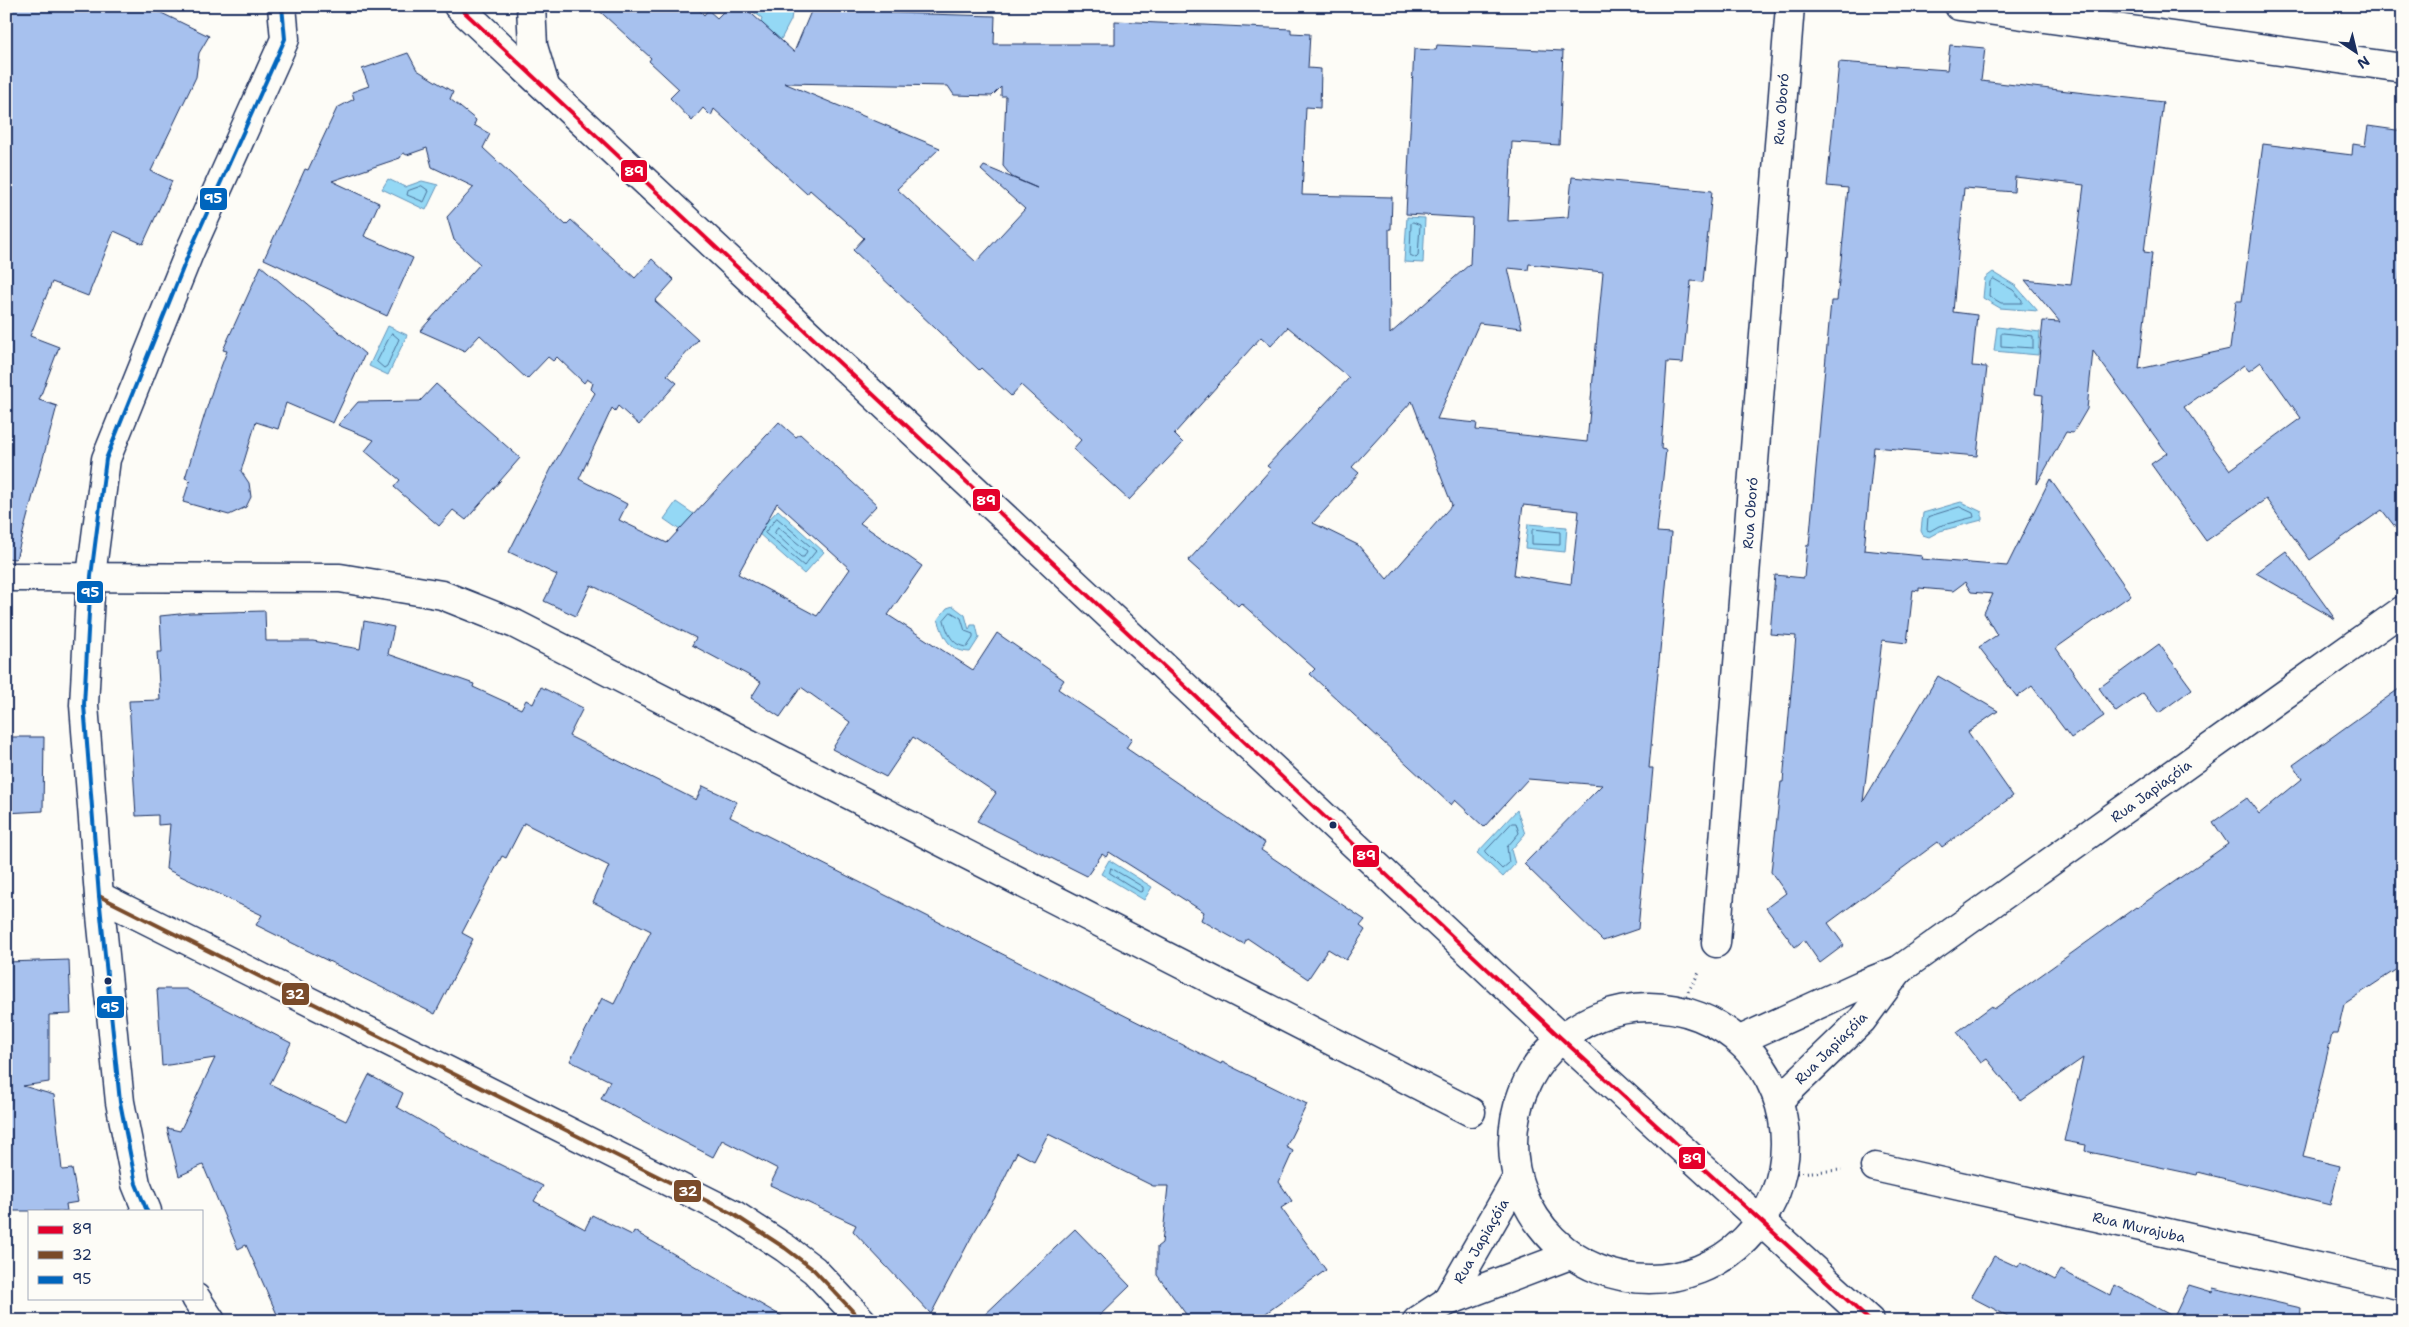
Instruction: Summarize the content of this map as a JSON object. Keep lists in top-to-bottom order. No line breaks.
{"streets":{"street":["Rua Oboró","Rua Japiaçóia","Rua Murajuba"]},"lines":["transit line 89","transit line 95","transit line 32"],"legend":["89","32","95"],"north":"bottom right"}
